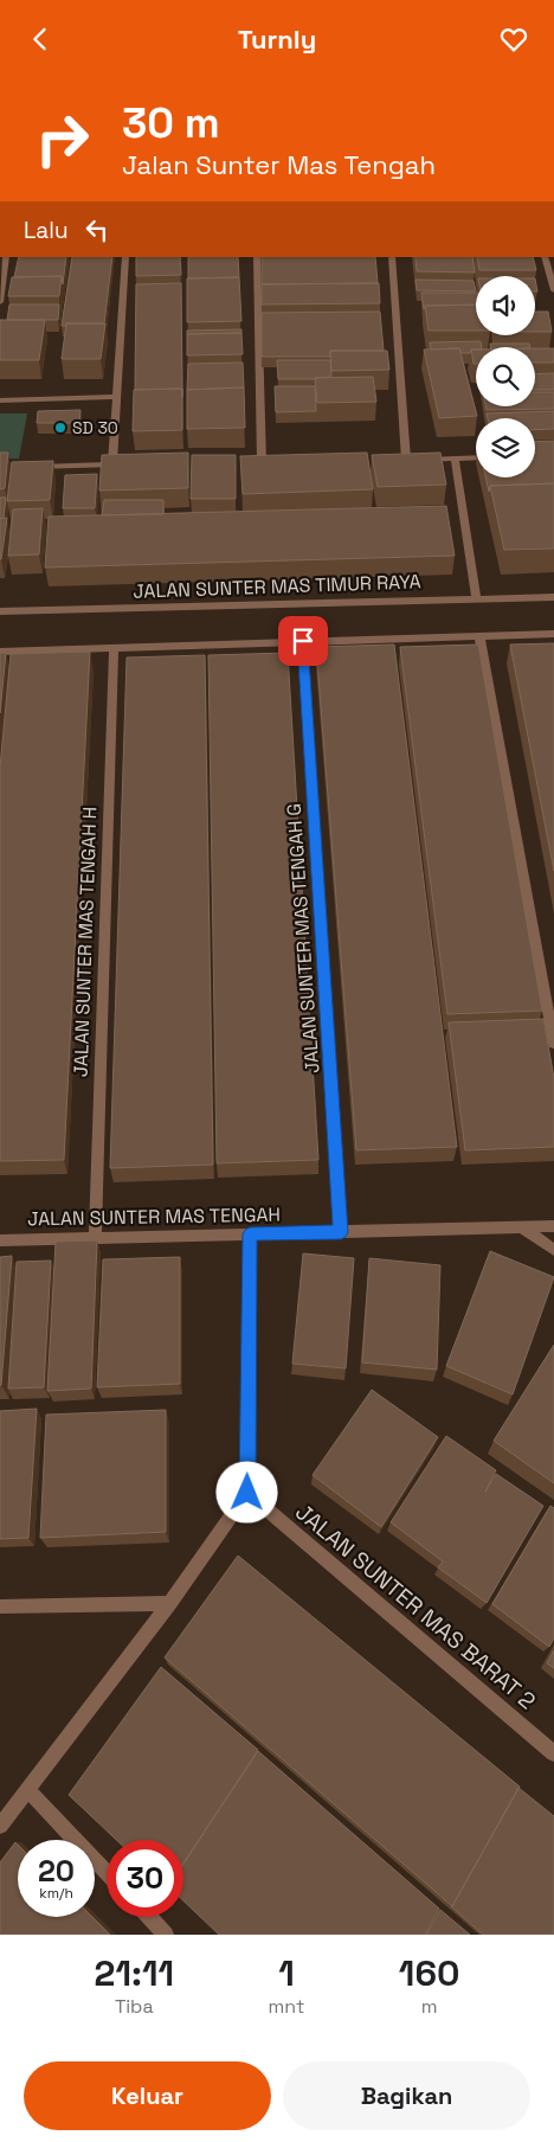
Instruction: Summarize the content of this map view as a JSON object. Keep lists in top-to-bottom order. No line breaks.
{"streets":{"street":["JALAN SUNTER MAS TIMUR RAYA","JALAN SUNTER MAS TENGAH G","JALAN SUNTER MAS TENGAH H","JALAN SUNTER MAS TENGAH","JALAN SUNTER MAS BARAT 2"]},"crossings":[["JALAN SUNTER MAS TENGAH G","JALAN SUNTER MAS TENGAH"],["JALAN SUNTER MAS TENGAH H","JALAN SUNTER MAS TENGAH"]],"places":["SD 30"],"page":{"header":"Turnly","turn":["30 m","Jalan Sunter Mas Tengah"],"then":"Lalu","speed":"20 km/h","limit":"30","eta":["21:11","Tiba","1","mnt","160","m"],"buttons":["Keluar","Bagikan"]}}
